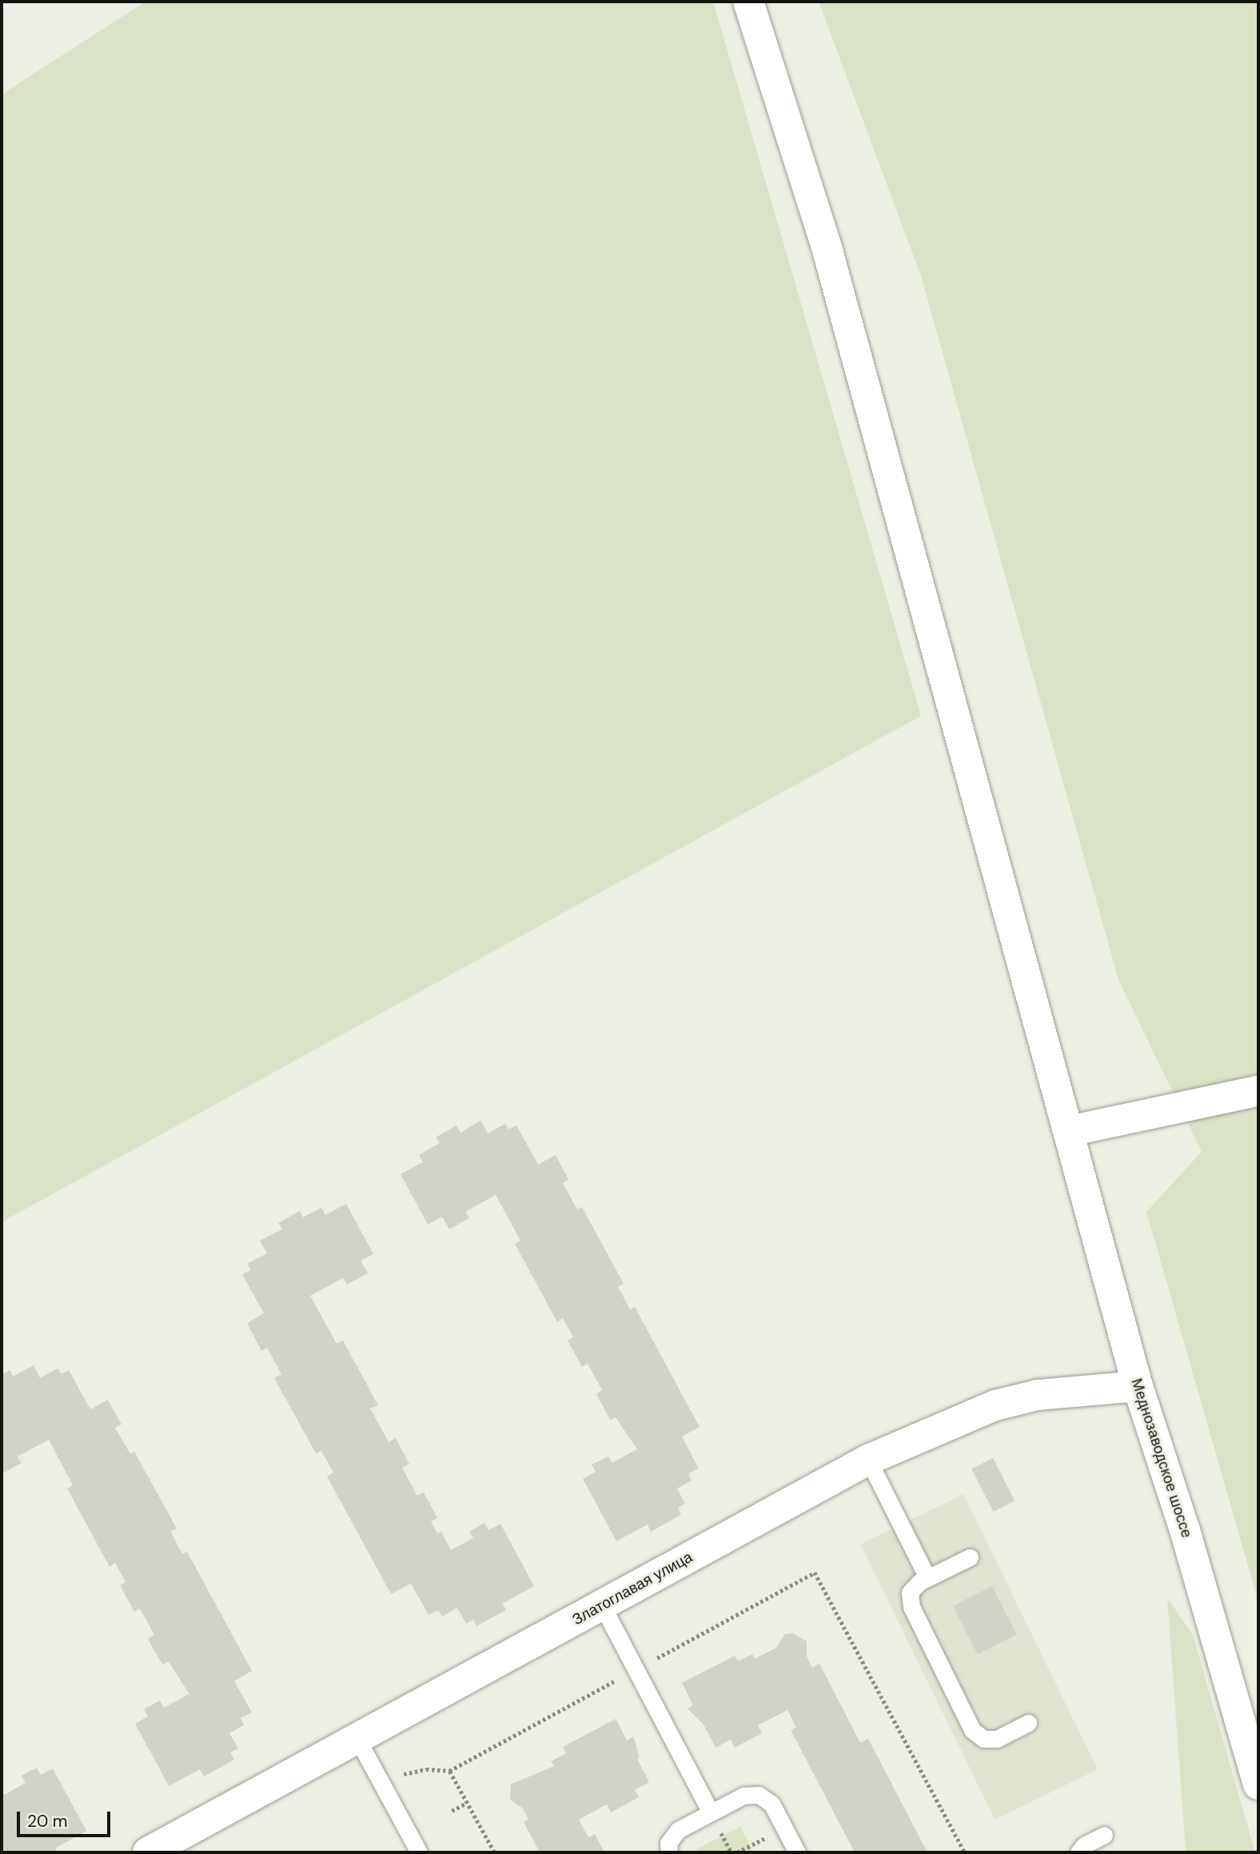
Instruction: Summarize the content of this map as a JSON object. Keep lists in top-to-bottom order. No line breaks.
{"streets":{"street":["Меднозаводское шоссе","Златоглавая улица"]},"crossings":[["Меднозаводское шоссе","Златоглавая улица"]],"scale_bar":"20 m"}
